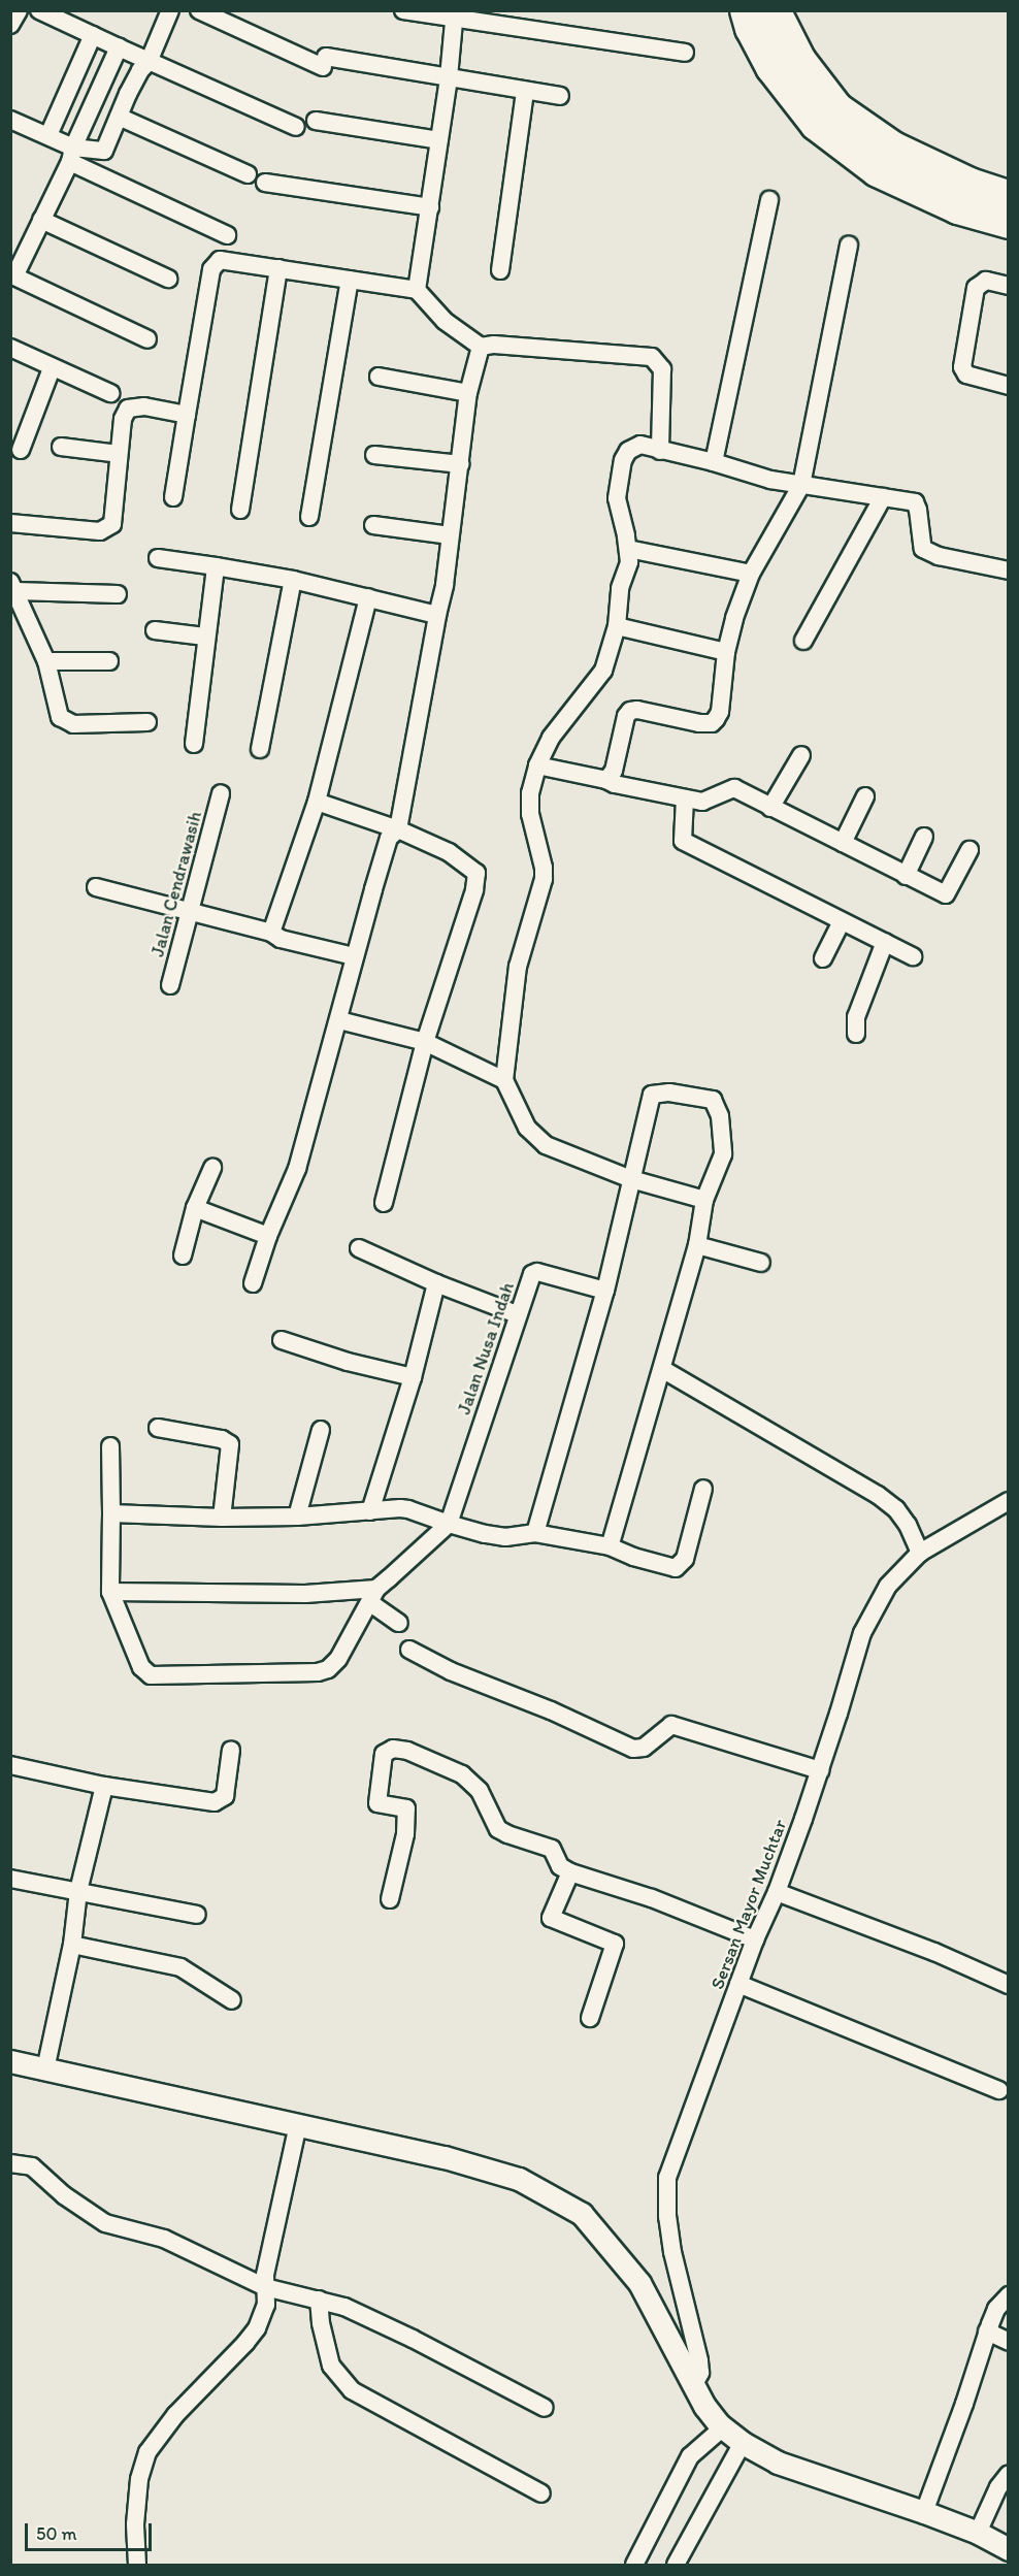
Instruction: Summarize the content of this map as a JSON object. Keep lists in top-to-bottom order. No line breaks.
{"streets":{"street":["Jalan Cendrawasih","Jalan Nusa Indah","Sersan Mayor Muchtar"]},"scale_bar":"50 m"}
